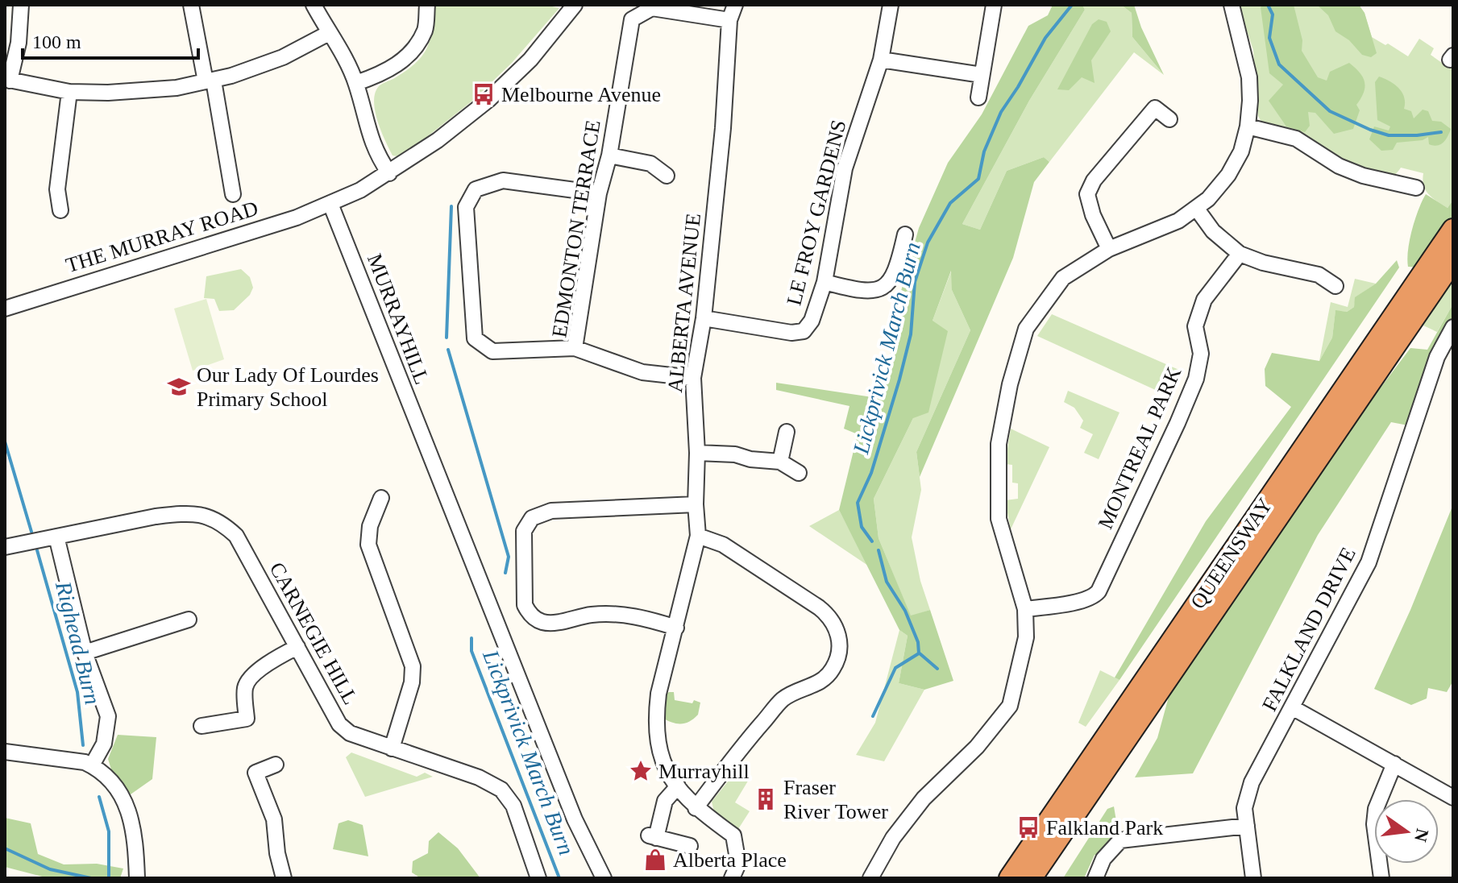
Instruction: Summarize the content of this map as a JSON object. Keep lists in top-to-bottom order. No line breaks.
{"streets":{"highway":["QUEENSWAY"],"street":["LE FROY GARDENS","EDMONTON TERRACE","THE MURRAY ROAD","ALBERTA AVENUE","MURRAYHILL","MONTREAL PARK","FALKLAND DRIVE","CARNEGIE HILL"]},"crossings":[["LE FROY GARDENS","ALBERTA AVENUE"],["EDMONTON TERRACE","ALBERTA AVENUE"],["THE MURRAY ROAD","MURRAYHILL"]],"water":["Lickprivick March Burn","Righead Burn"],"places":{"bus stop":["Melbourne Avenue","Falkland Park"],"school or university":["Our Lady Of Lourdes Primary School"],"place":["Murrayhill"],"building":["Fraser River Tower"],"shop":["Alberta Place"]},"scale_bar":"100 m","north":"right"}
